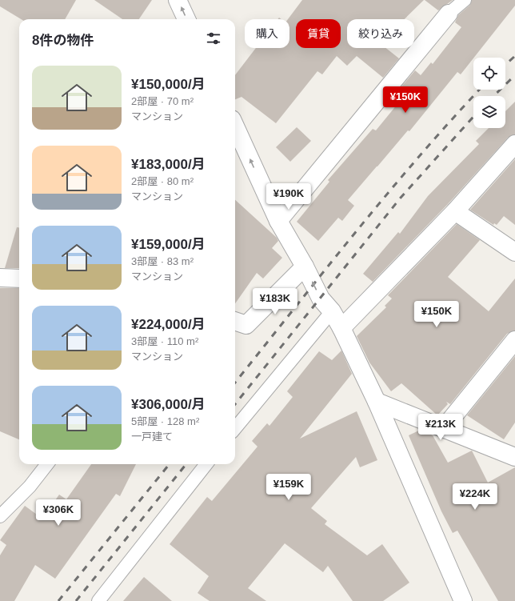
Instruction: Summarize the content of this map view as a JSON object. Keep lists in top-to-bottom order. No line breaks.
{"page":{"chip":["購入","賃貸","絞り込み"],"heading":"8件の物件","list":[{"name":"¥150,000/月","note":"2部屋 · 70 m² · マンション"},{"name":"¥183,000/月","note":"2部屋 · 80 m² · マンション"},{"name":"¥159,000/月","note":"3部屋 · 83 m² · マンション"},{"name":"¥224,000/月","note":"3部屋 · 110 m² · マンション"},{"name":"¥306,000/月","note":"5部屋 · 128 m² · 一戸建て"}],"price":["¥150K","¥190K","¥183K","¥150K","¥213K","¥159K","¥224K","¥306K"]}}
